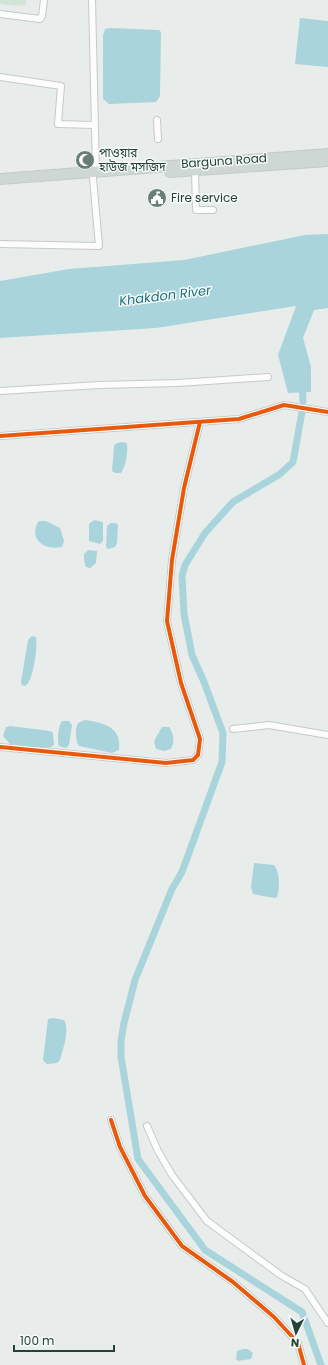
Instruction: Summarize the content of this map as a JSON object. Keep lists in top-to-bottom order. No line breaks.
{"streets":{"main road":["Barguna Road"]},"water":["Khakdon River"],"places":{"mosque":["পাওয়ার হাউজ মসজিদ"],"public building":["Fire service"]},"scale_bar":"100 m","north":"bottom"}
